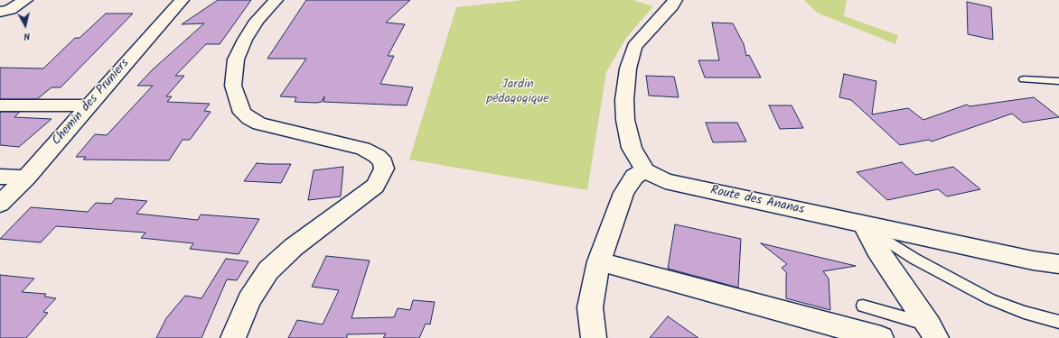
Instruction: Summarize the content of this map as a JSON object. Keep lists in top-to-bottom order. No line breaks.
{"streets":{"street":["Chemin des Pruniers","Route des Ananas"]},"parks":["Jardin pédagogique"],"north":"bottom"}
